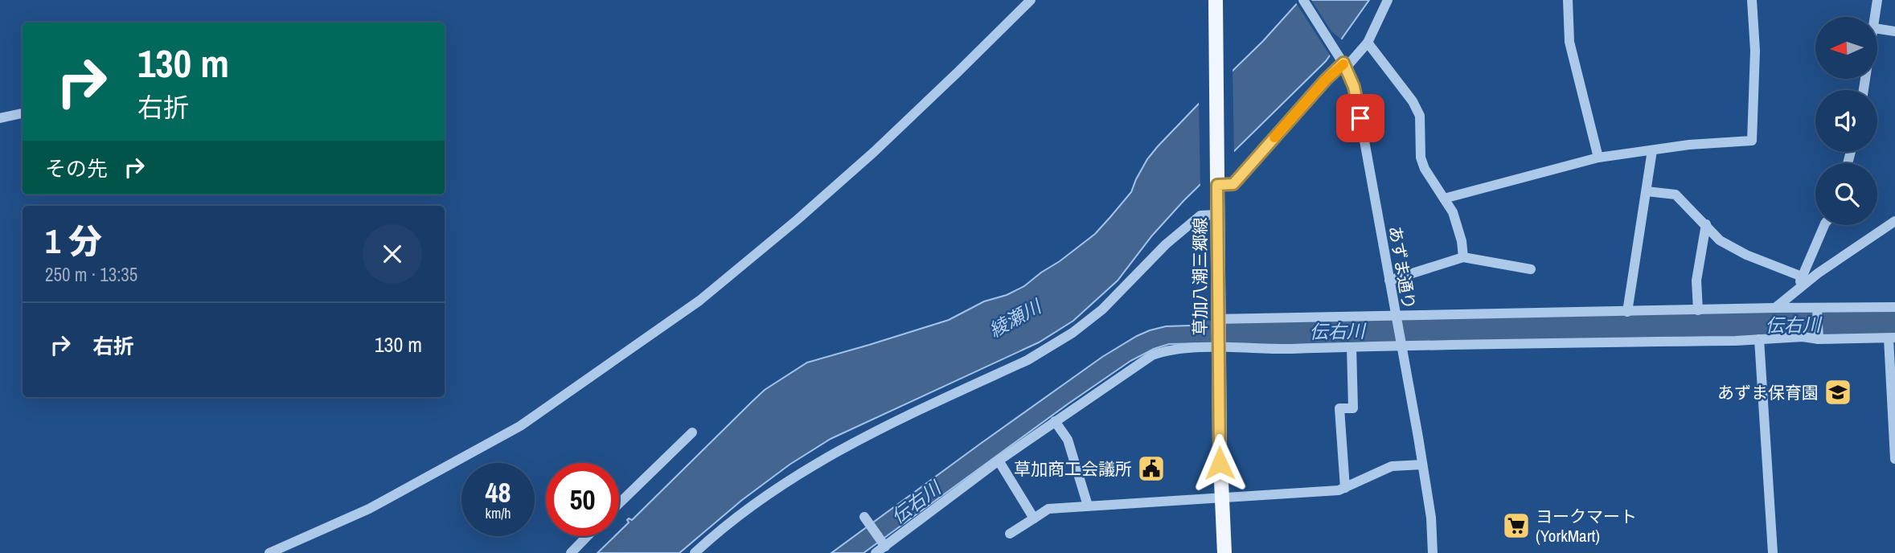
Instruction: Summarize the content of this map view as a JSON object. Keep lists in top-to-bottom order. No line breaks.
{"streets":{"main road":["草加八潮三郷線"],"street":["あずま通り"]},"water":["綾瀬川","伝右川"],"places":{"school or university":["あずま保育園"],"public building":["草加商工会議所"],"supermarket":["ヨークマート (YorkMart)"]},"north":"left","page":{"turn":["130 m","右折"],"then":"その先","heading":["1 分","250 m · 13:35"],"list":[{"name":"右折","value":"130 m"}],"speed":"48 km/h","limit":"50"}}
